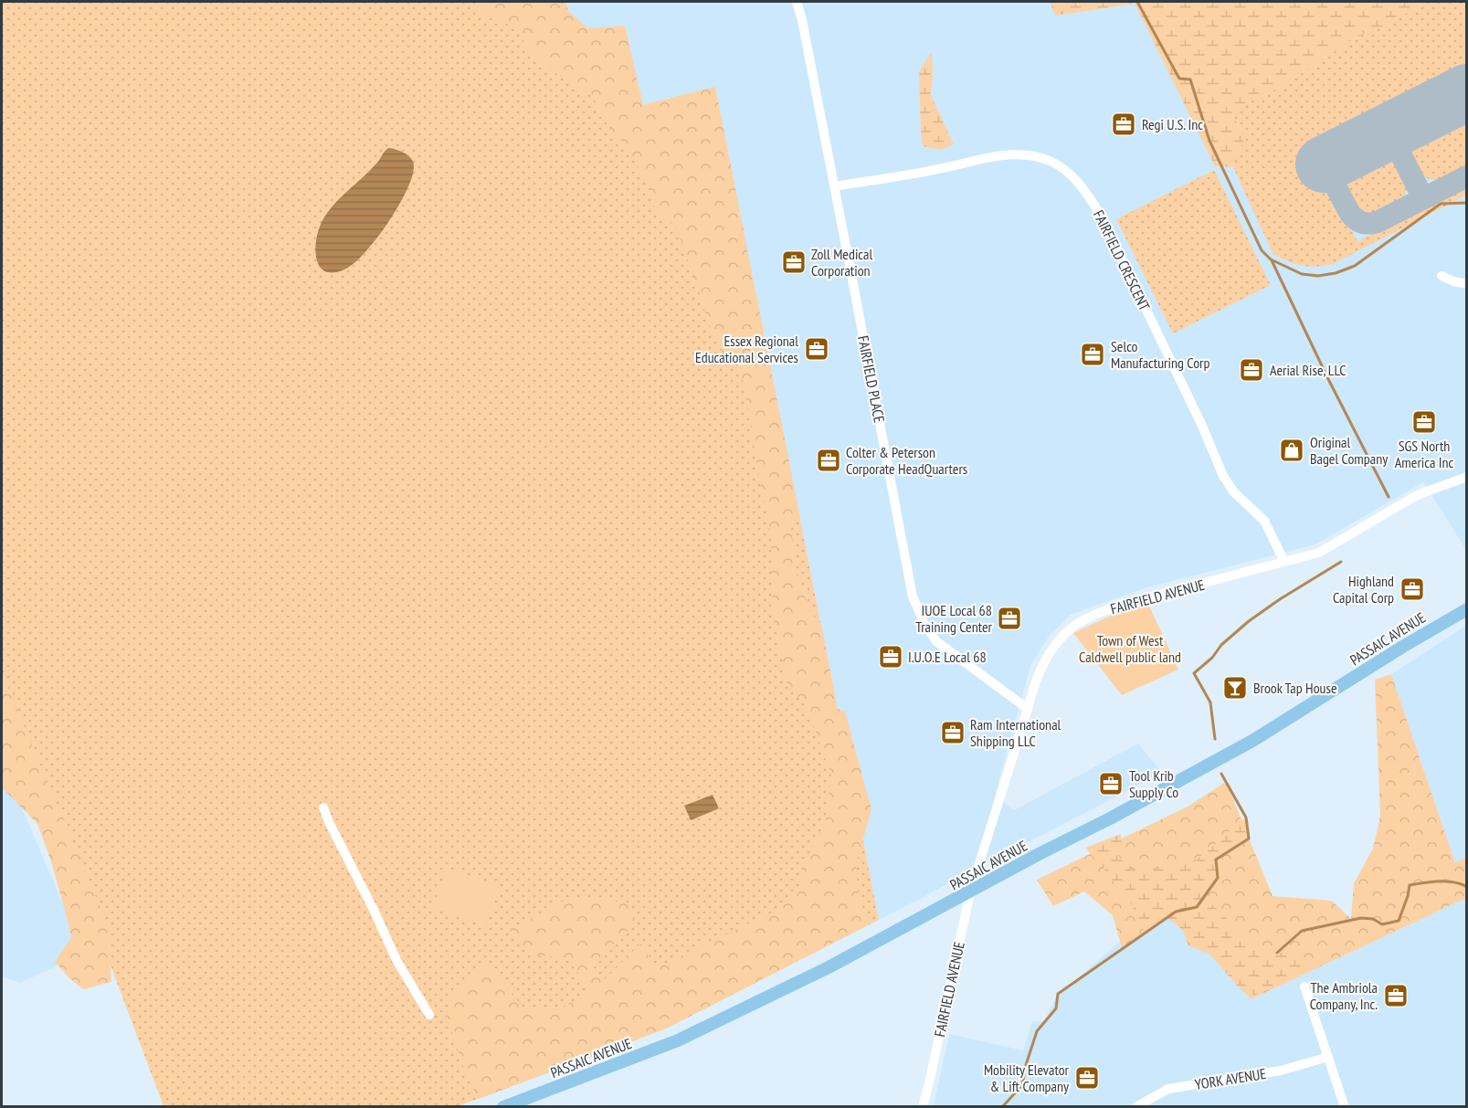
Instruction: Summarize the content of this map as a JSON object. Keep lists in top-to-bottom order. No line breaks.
{"streets":{"main road":["PASSAIC AVENUE"],"street":["FAIRFIELD CRESCENT","FAIRFIELD PLACE","FAIRFIELD AVENUE","YORK AVENUE"]},"crossings":[["FAIRFIELD CRESCENT","FAIRFIELD PLACE"],["FAIRFIELD CRESCENT","FAIRFIELD AVENUE"],["FAIRFIELD PLACE","FAIRFIELD AVENUE"],["FAIRFIELD AVENUE","PASSAIC AVENUE"]],"parks":["Town of West Caldwell public land"],"places":{"office":["Regi U.S. Inc","Zoll Medical Corporation","Essex Regional Educational Services","Selco Manufacturing Corp","Aerial Rise, LLC","SGS North America Inc","Colter & Peterson Corporate HeadQuarters","Highland Capital Corp","IUOE Local 68 Training Center","I.U.O.E Local 68","Ram International Shipping LLC","Tool Krib Supply Co","The Ambriola Company, Inc.","Mobility Elevator & Lift Company"],"shop":["Original Bagel Company"],"bar":["Brook Tap House"]}}
